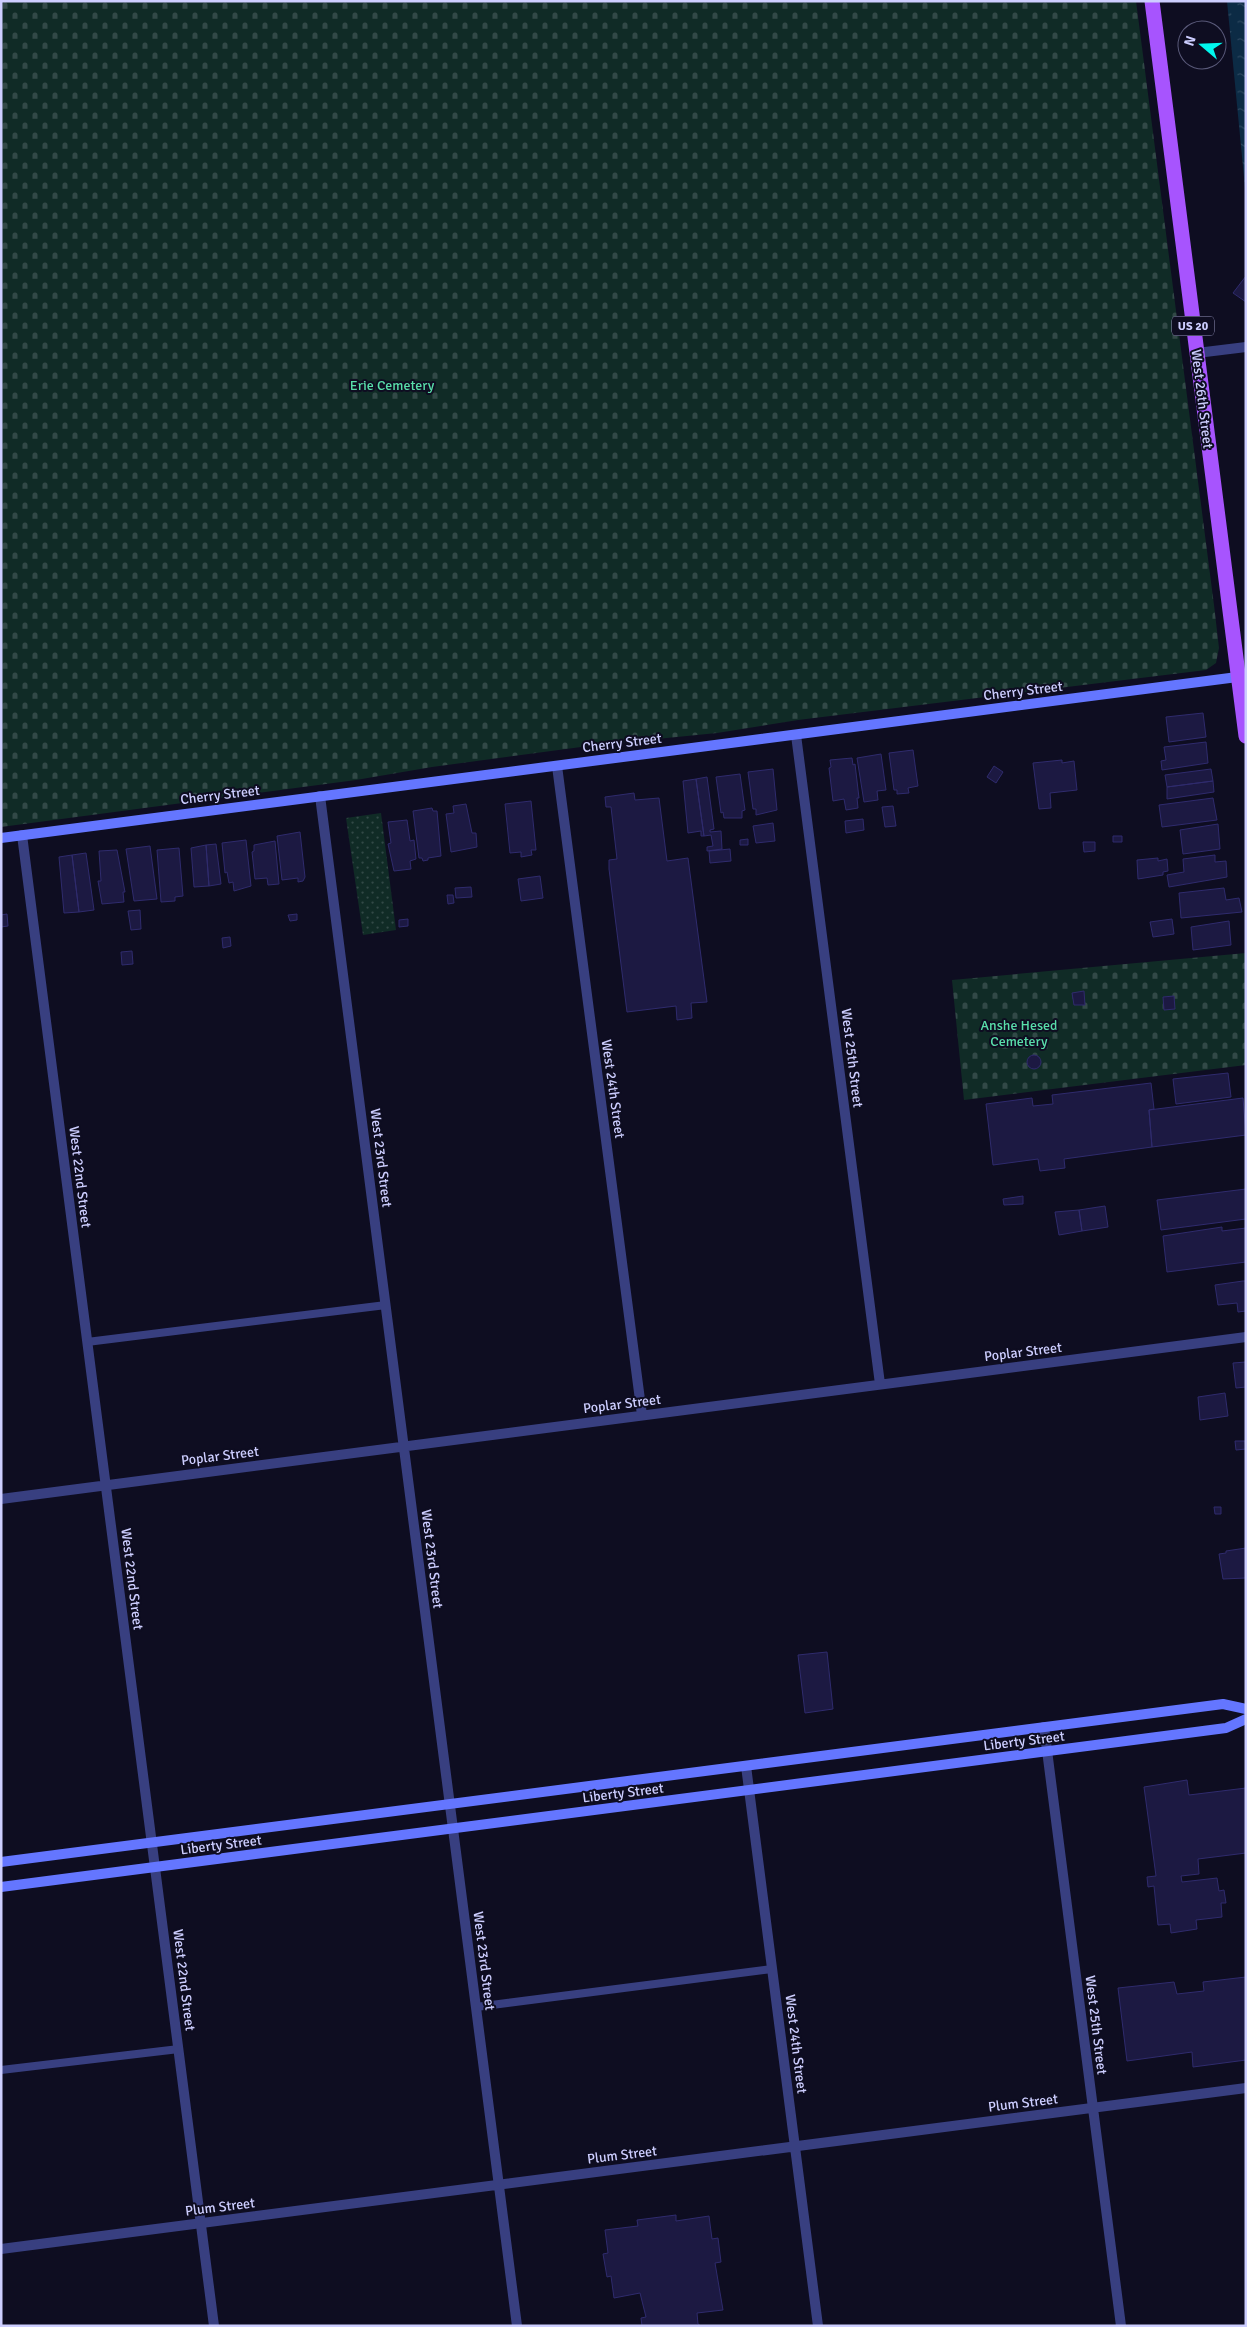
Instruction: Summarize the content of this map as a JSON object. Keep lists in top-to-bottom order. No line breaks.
{"streets":{"main road":["US 20","West 26th Street","Cherry Street","Liberty Street"],"street":["West 25th Street","West 24th Street","West 23rd Street","West 22nd Street","Poplar Street","Plum Street"]},"crossings":[["West 26th Street","Cherry Street"],["Cherry Street","West 25th Street"],["Cherry Street","West 24th Street"],["Cherry Street","West 23rd Street"],["Cherry Street","West 22nd Street"],["West 25th Street","Poplar Street"],["West 25th Street","Liberty Street"],["West 25th Street","Plum Street"],["West 24th Street","Poplar Street"],["West 24th Street","Liberty Street"],["West 24th Street","Plum Street"],["West 23rd Street","Poplar Street"],["West 23rd Street","Liberty Street"],["West 23rd Street","Plum Street"],["West 22nd Street","Poplar Street"],["West 22nd Street","Liberty Street"],["West 22nd Street","Plum Street"]],"parks":["Erie Cemetery","Anshe Hesed Cemetery"],"north":"left"}
